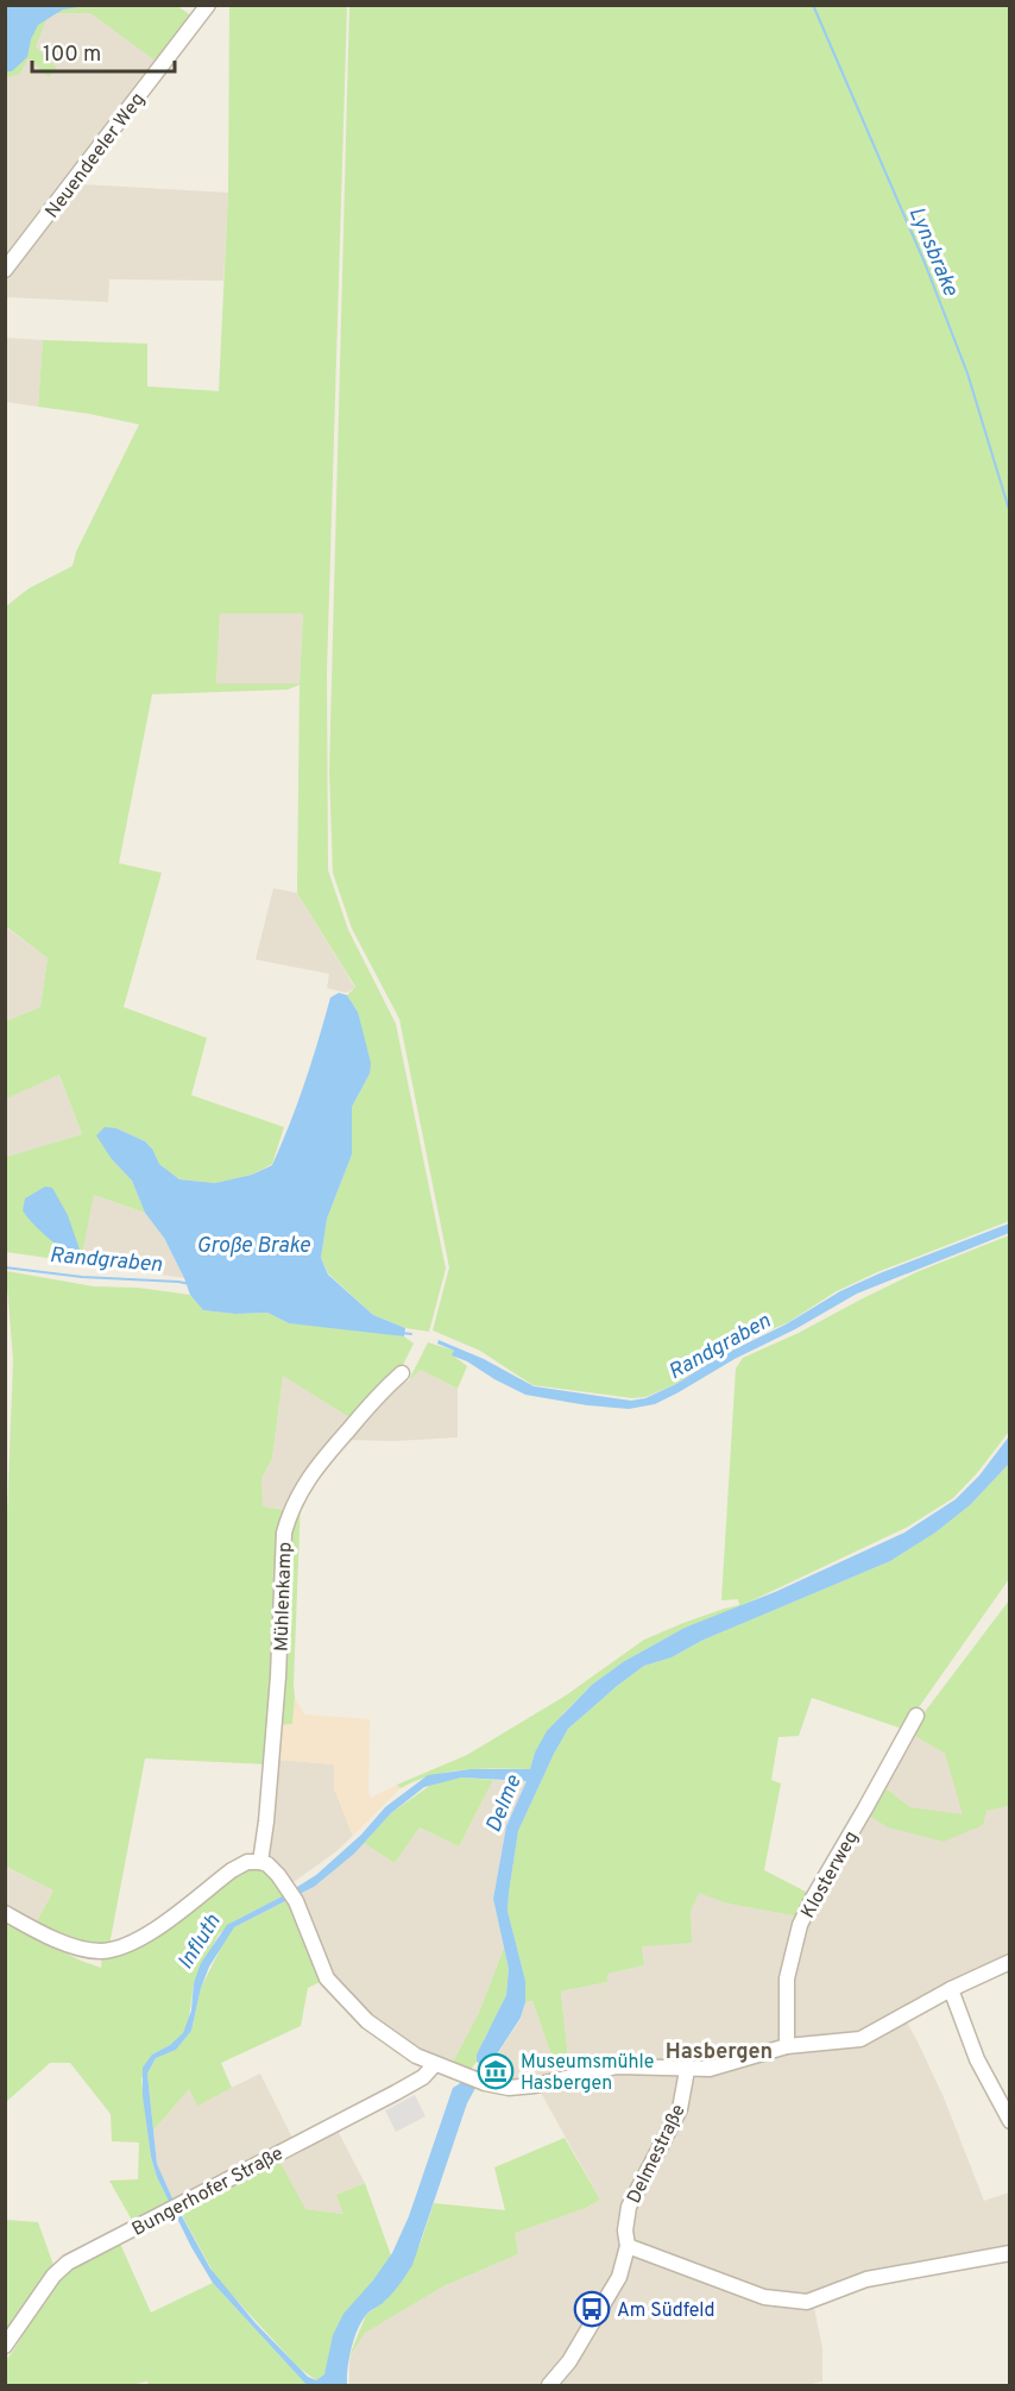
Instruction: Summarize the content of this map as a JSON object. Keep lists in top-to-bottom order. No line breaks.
{"streets":{"street":["Neuendeeler Weg","Mühlenkamp","Klosterweg","Delmestraße","Bungerhofer Straße"]},"districts":["Hasbergen"],"water":["Lynsbrake","Große Brake","Randgraben","Delme","Influth"],"places":{"museum":["Museumsmühle Hasbergen"],"bus stop":["Am Südfeld"]},"scale_bar":"100 m"}
